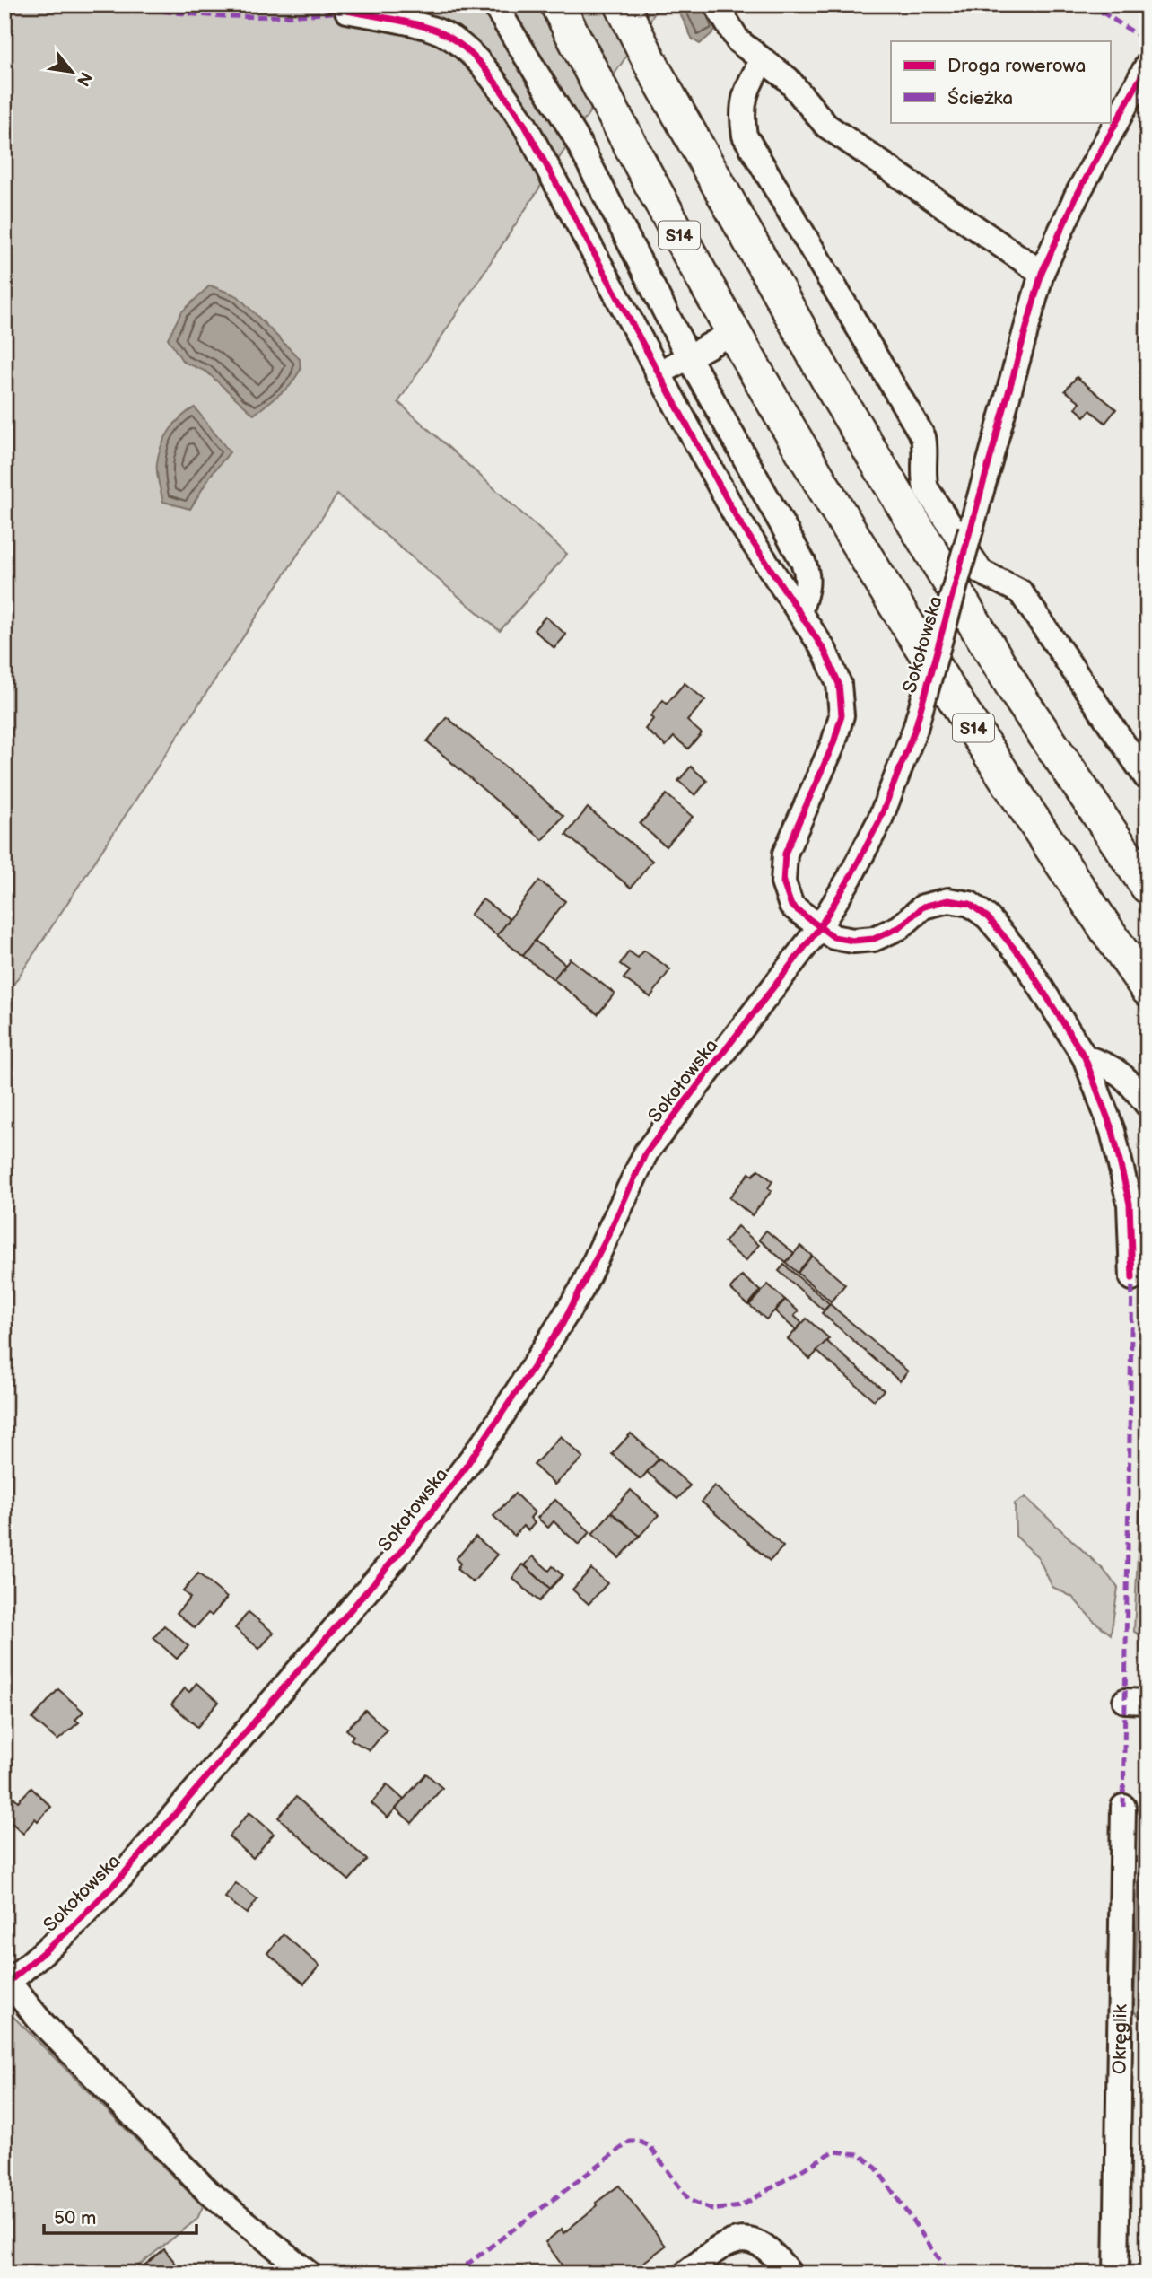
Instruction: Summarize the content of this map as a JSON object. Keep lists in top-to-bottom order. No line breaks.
{"streets":{"highway":["S14"],"street":["Sokołowska","Okręglik"]},"legend":["Droga rowerowa","Ścieżka"],"scale_bar":"50 m","north":"bottom right"}
